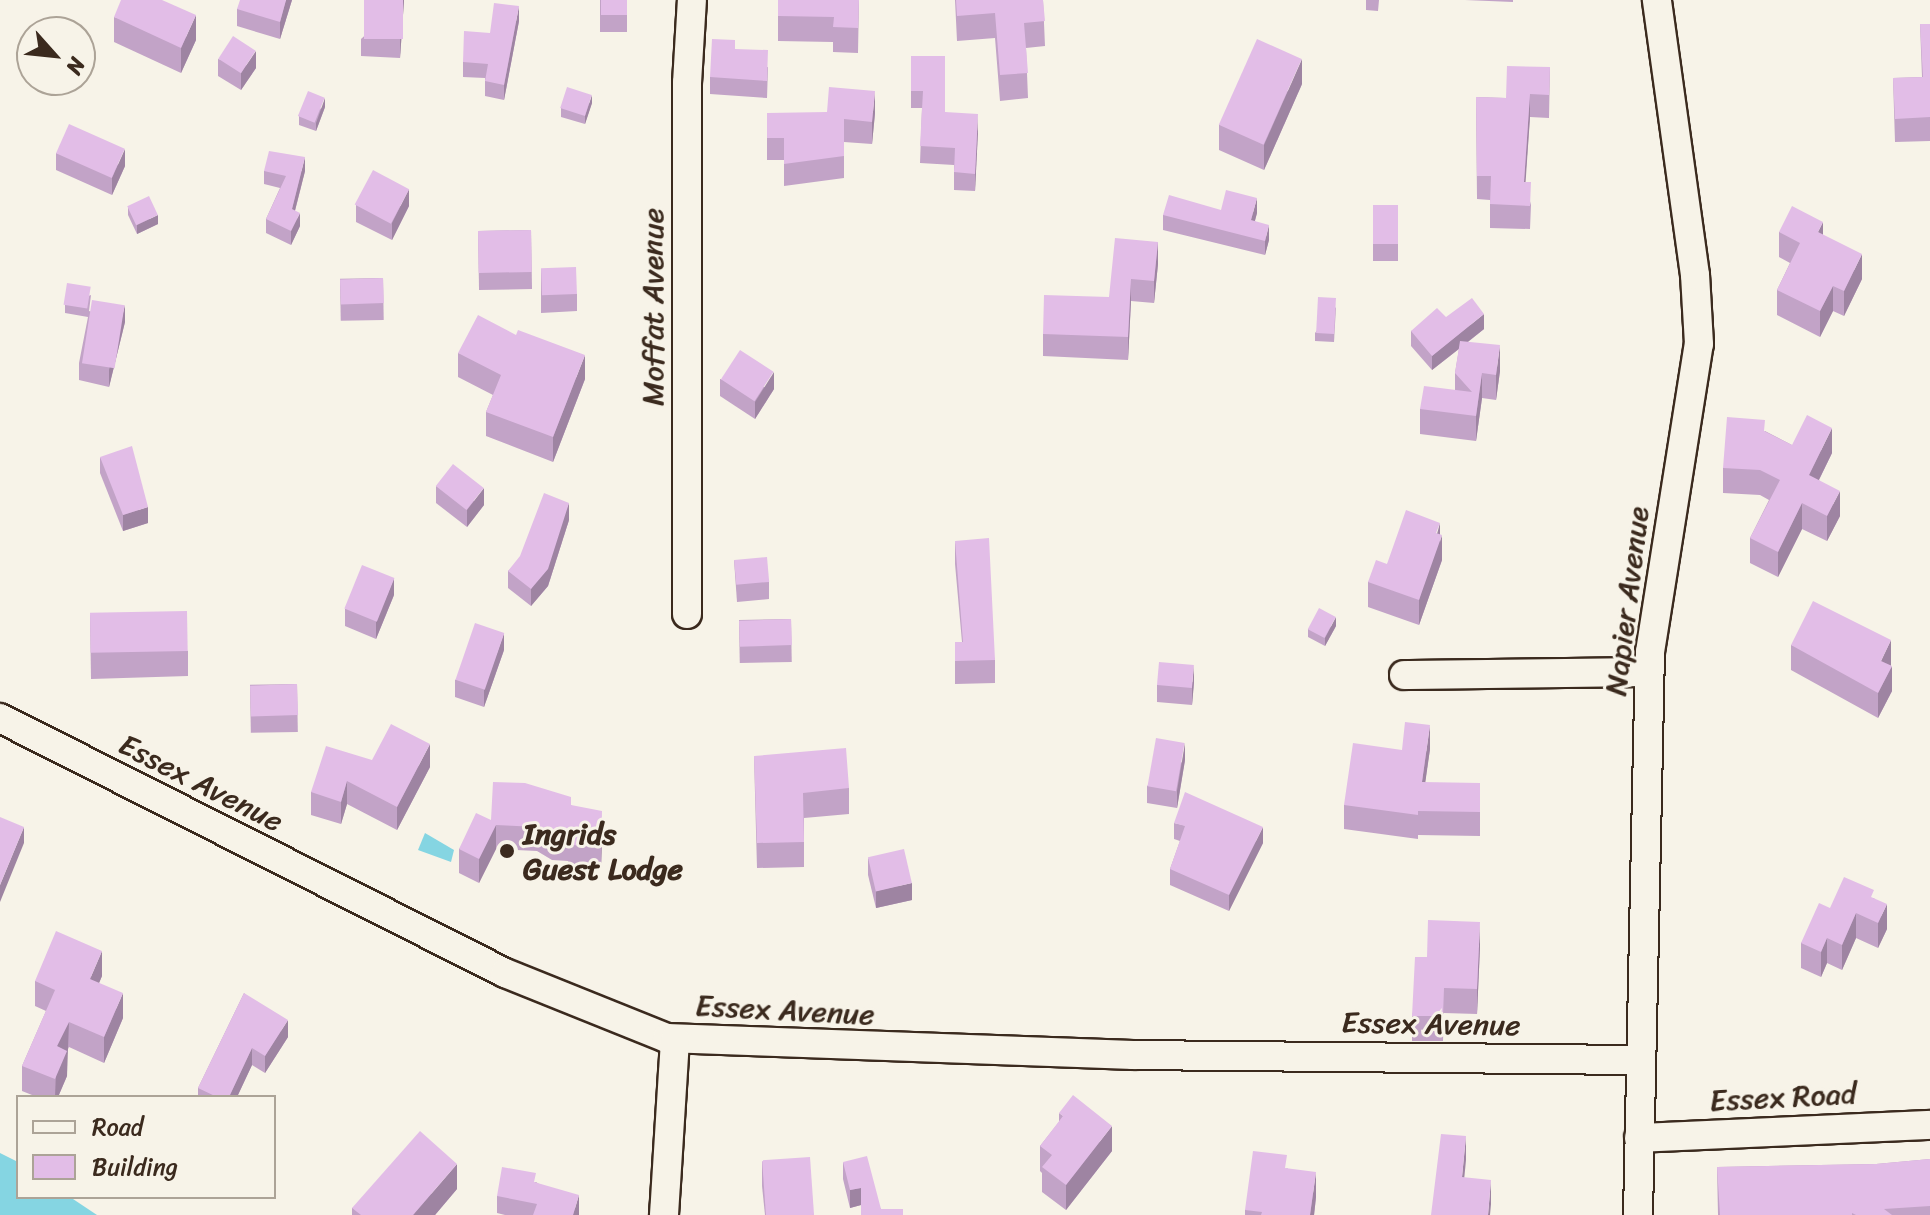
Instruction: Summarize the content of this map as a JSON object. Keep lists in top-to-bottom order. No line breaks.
{"streets":{"street":["Moffat Avenue","Napier Avenue","Essex Avenue","Essex Road"]},"crossings":[["Napier Avenue","Essex Avenue"],["Napier Avenue","Essex Road"]],"places":["Ingrids Guest Lodge"],"legend":["Road","Building"],"north":"bottom right"}
